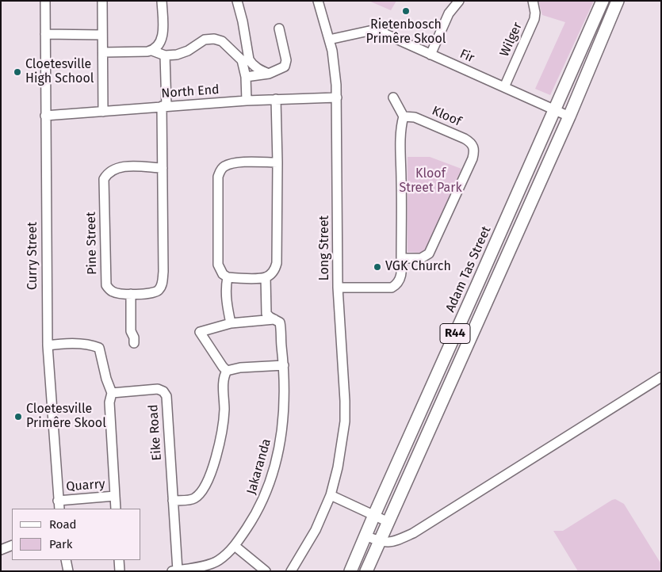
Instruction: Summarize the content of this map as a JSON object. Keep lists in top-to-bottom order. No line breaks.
{"streets":{"main road":["Adam Tas Street","R44"],"street":["Wilger","Fir","North End","Kloof","Pine Street","Long Street","Curry Street","Eike Road","Jakaranda","Quarry"]},"crossings":[["Wilger","Fir"],["Fir","Long Street"],["Fir","Adam Tas Street"],["Fir","R44"],["North End","Pine Street"],["North End","Long Street"],["North End","Curry Street"],["Curry Street","Quarry"],["Eike Road","Jakaranda"]],"parks":["Kloof Street Park"],"places":["Rietenbosch Primêre Skool","Cloetesville High School","VGK Church","Cloetesville Primêre Skool"],"legend":["Road","Park"]}
